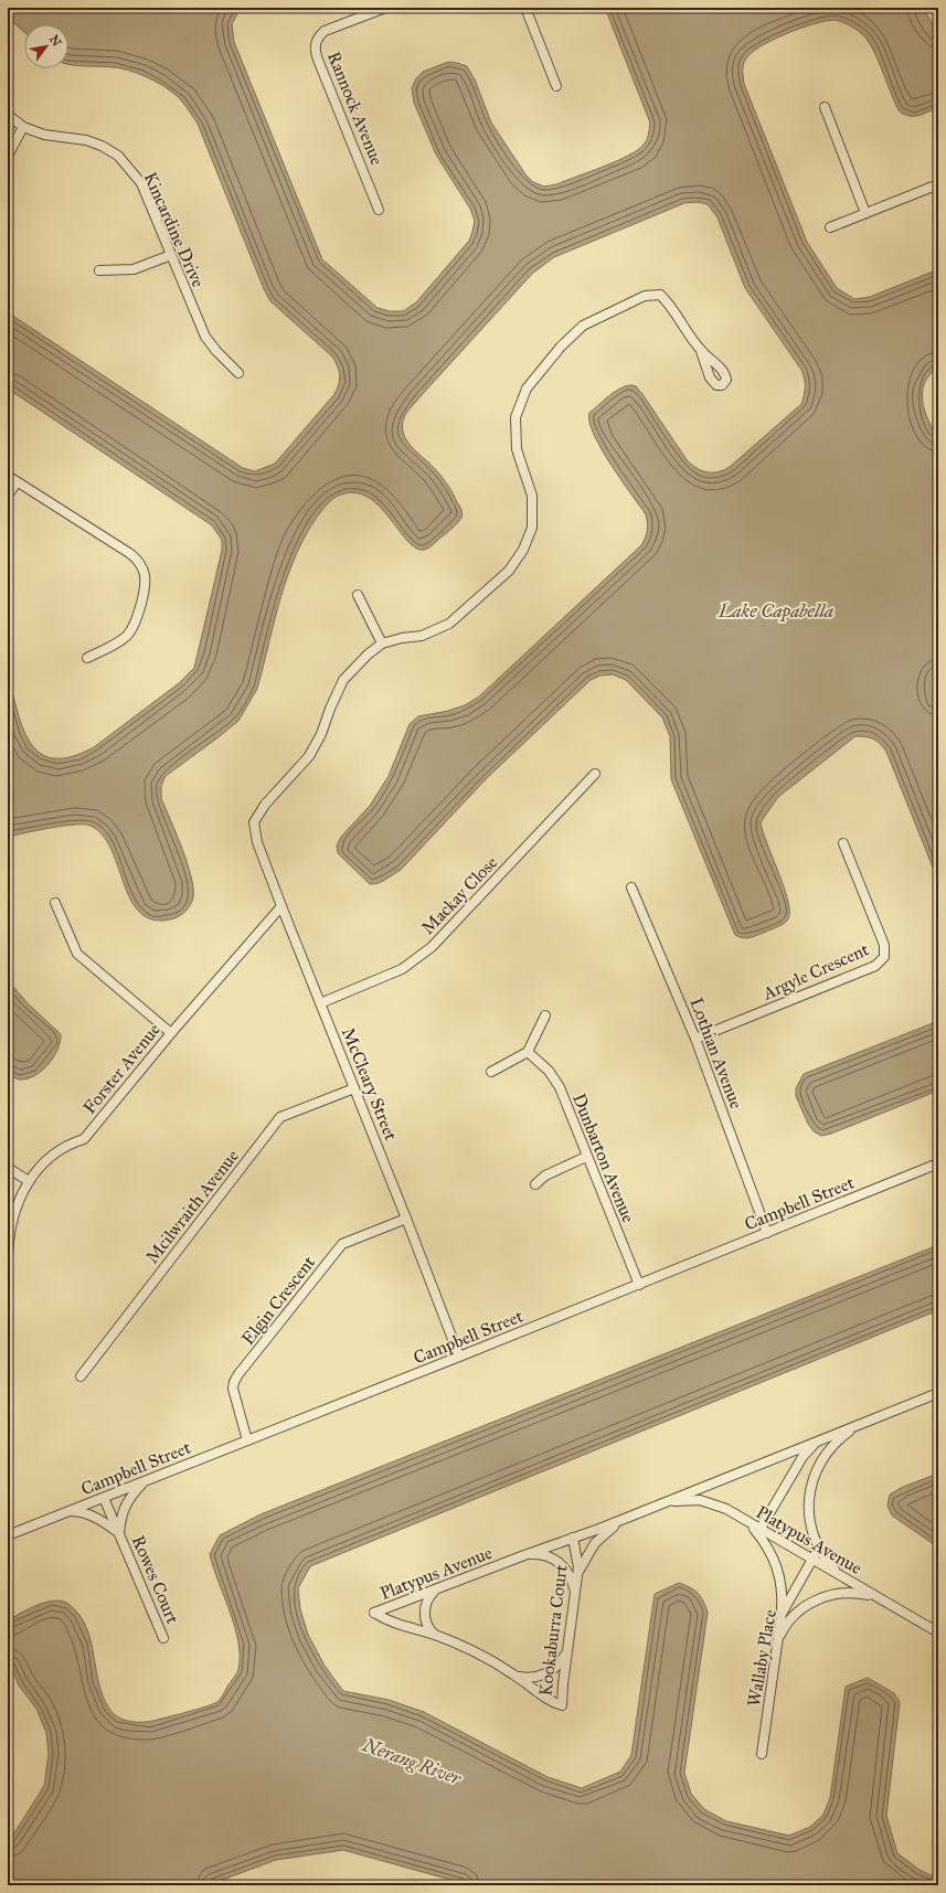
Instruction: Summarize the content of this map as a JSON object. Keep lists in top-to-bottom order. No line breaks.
{"streets":{"street":["Rannock Avenue","Kincardine Drive","Mackay Close","Argyle Crescent","Lothian Avenue","Forster Avenue","McCleary Street","Dunbarton Avenue","Campbell Street","Mcilwraith Avenue","Elgin Crescent","Platypus Avenue","Rowes Court","Kookaburra Court","Wallaby Place"]},"crossings":[["Mackay Close","McCleary Street"],["Argyle Crescent","Lothian Avenue"],["Lothian Avenue","Campbell Street"],["Forster Avenue","McCleary Street"],["McCleary Street","Campbell Street"],["McCleary Street","Mcilwraith Avenue"],["McCleary Street","Elgin Crescent"],["Dunbarton Avenue","Campbell Street"],["Campbell Street","Elgin Crescent"],["Campbell Street","Rowes Court"],["Platypus Avenue","Kookaburra Court"],["Platypus Avenue","Wallaby Place"]],"water":["Lake Capabella","Nerang River"],"north":"top right"}
